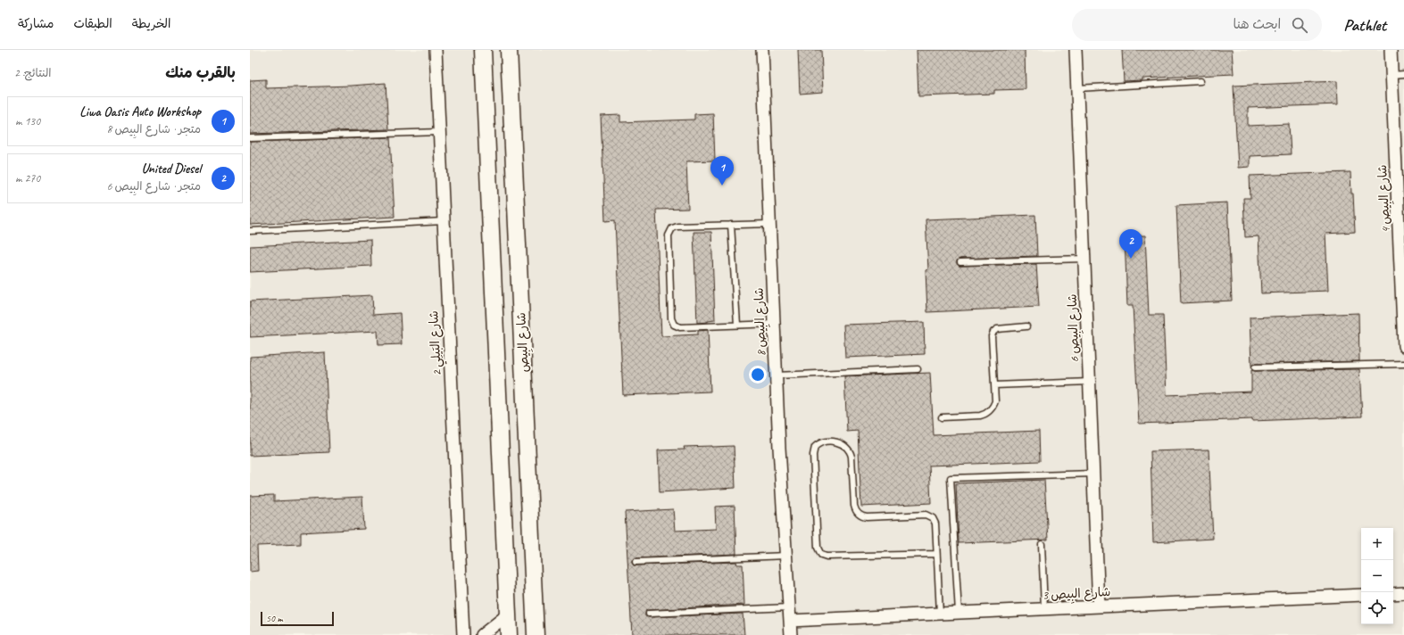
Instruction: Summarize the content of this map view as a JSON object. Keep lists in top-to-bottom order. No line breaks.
{"streets":{"street":["شارع البِيص 4","شارع البِيص 8","شارع البِيص 6","شارع البِيص","شارع البَيلِي 2","شارع البِيص 3"]},"crossings":[["شارع البِيص 8","شارع البِيص 3"],["شارع البِيص 6","شارع البِيص 3"]],"scale_bar":"50 m","page":{"header":"Pathlet","search":"ابحث هنا","nav":["الخريطة","الطبقات","مشاركة"],"heading":["بالقرب منك","النتائج: 2"],"list":[{"mark":"1","name":"Liwa Oasis Auto Workshop","note":"متجر · شارع البِيص 8","value":"130 m"},{"mark":"2","name":"United Diesel","note":"متجر · شارع البِيص 6","value":"270 m"}],"pins":["1","2"],"map_buttons":["+","−"],"scale":"50 m"}}
